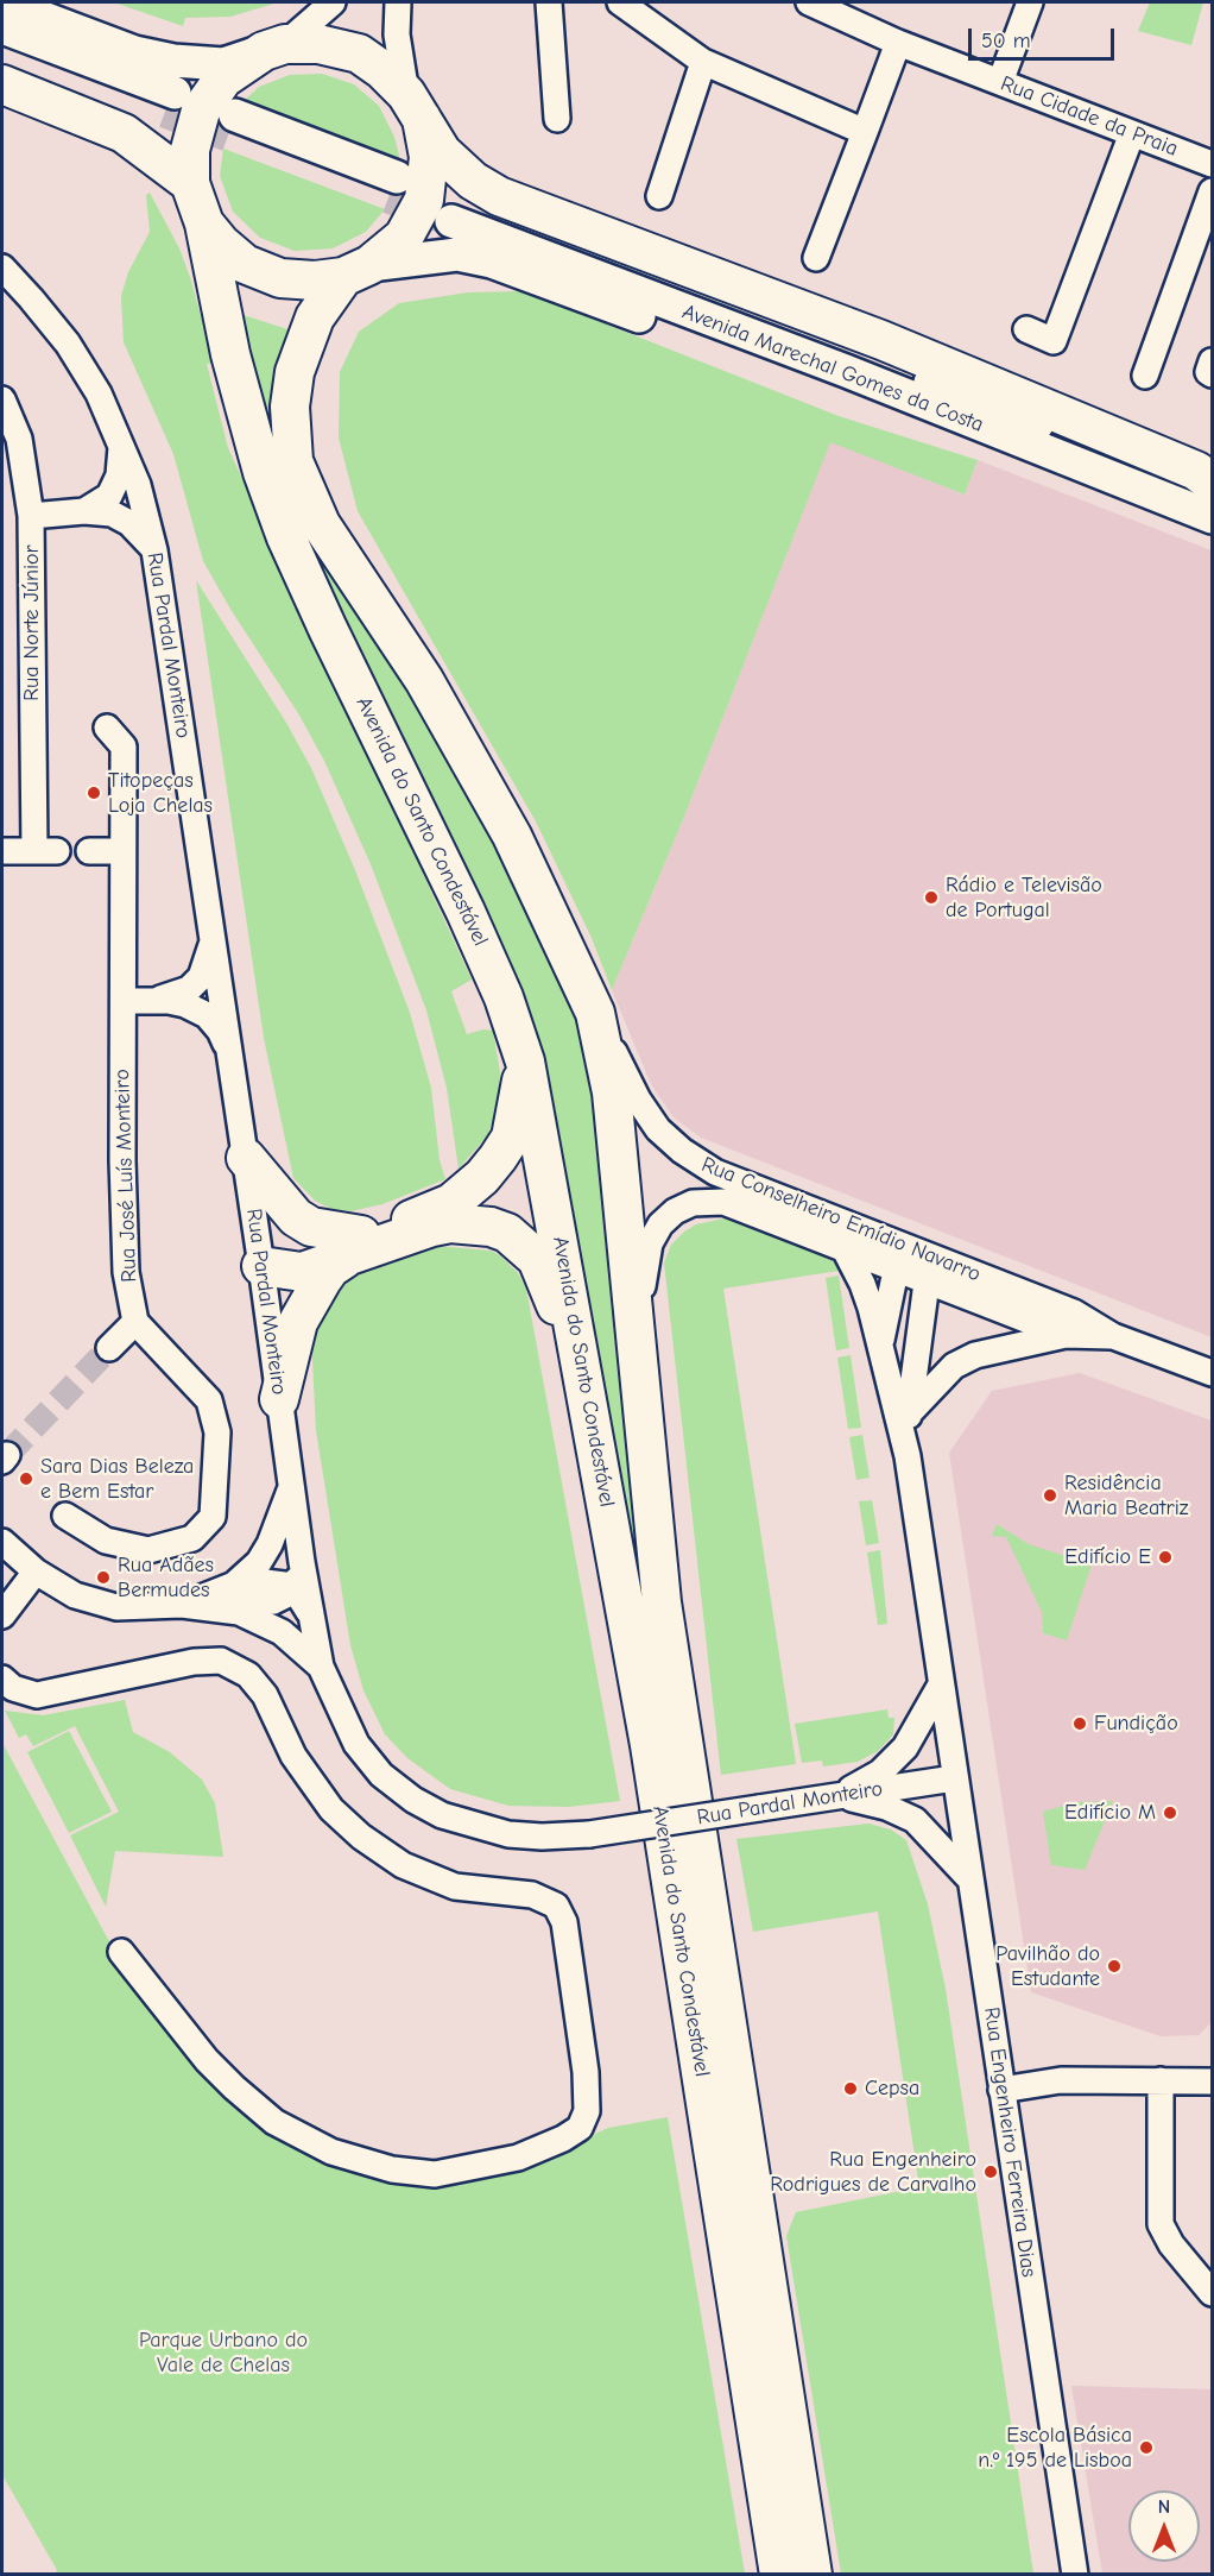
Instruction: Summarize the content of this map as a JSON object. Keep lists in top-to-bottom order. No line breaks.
{"streets":{"highway":["Avenida do Santo Condestável"],"main road":["Avenida Marechal Gomes da Costa"],"street":["Rua Cidade da Praia","Rua Norte Júnior","Rua Pardal Monteiro","Rua José Luís Monteiro","Rua Conselheiro Emídio Navarro","Rua Engenheiro Ferreira Dias"]},"crossings":[["Rua Pardal Monteiro","Rua Engenheiro Ferreira Dias"],["Avenida do Santo Condestável","Rua Conselheiro Emídio Navarro"],["Rua Conselheiro Emídio Navarro","Rua Engenheiro Ferreira Dias"]],"parks":["Parque Urbano do Vale de Chelas"],"places":["Titopeças Loja Chelas","Rádio e Televisão de Portugal","Sara Dias Beleza e Bem Estar","Residência Maria Beatriz","Edifício E","Rua Adães Bermudes","Fundição","Edifício M","Pavilhão do Estudante","Cepsa","Rua Engenheiro Rodrigues de Carvalho","Escola Básica n.º 195 de Lisboa"],"scale_bar":"50 m","north":"top"}
